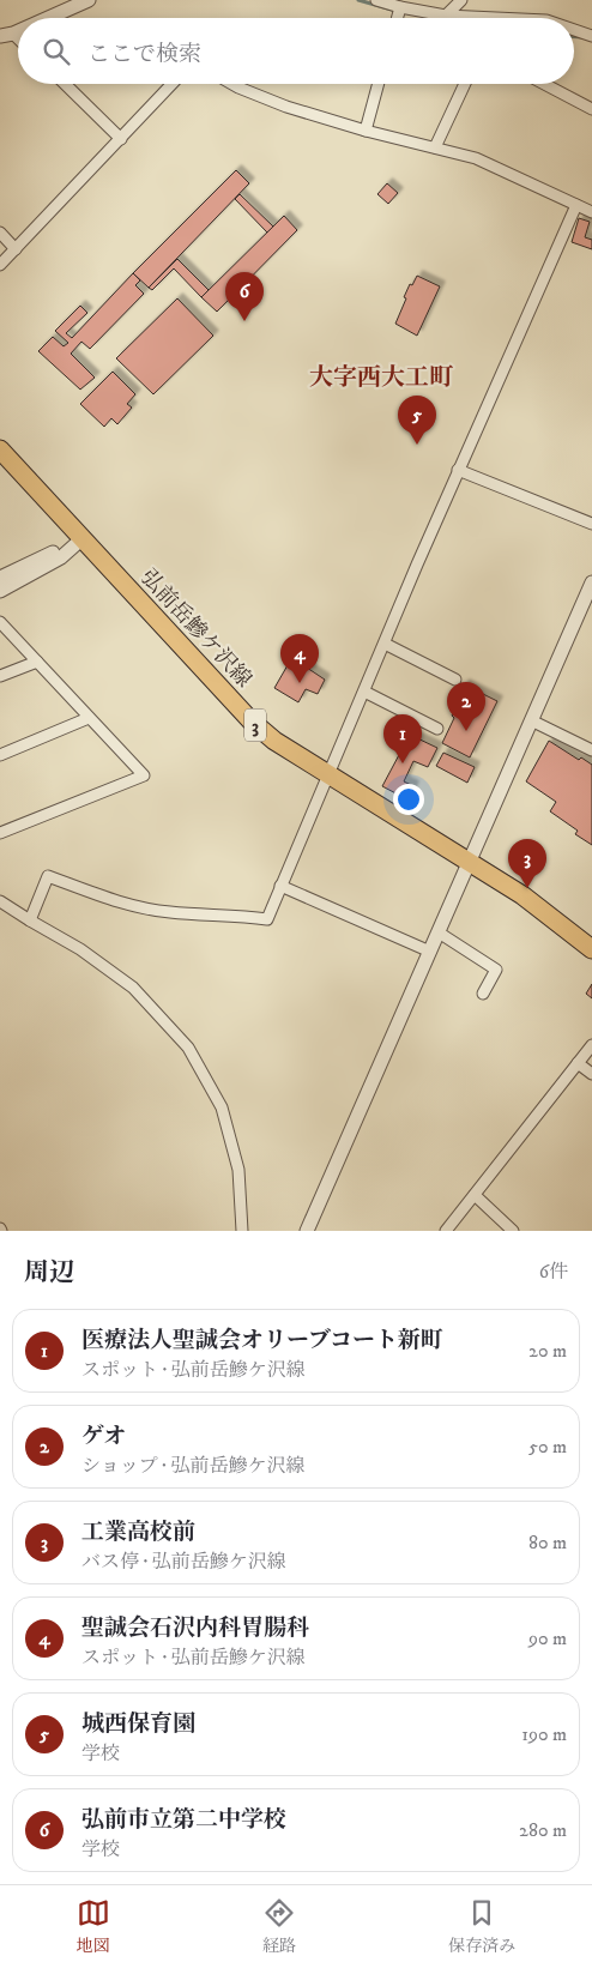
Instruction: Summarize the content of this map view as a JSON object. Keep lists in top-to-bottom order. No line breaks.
{"streets":{"main road":["弘前岳鰺ケ沢線","3"]},"districts":["大字西大工町"],"page":{"search":"ここで検索","pins":["6","5","4","2","1","3"],"heading":["周辺","6件"],"list":[{"mark":"1","name":"医療法人聖誠会オリーブコート新町","note":"スポット · 弘前岳鰺ケ沢線","value":"20 m"},{"mark":"2","name":"ゲオ","note":"ショップ · 弘前岳鰺ケ沢線","value":"50 m"},{"mark":"3","name":"工業高校前","note":"バス停 · 弘前岳鰺ケ沢線","value":"80 m"},{"mark":"4","name":"聖誠会石沢内科胃腸科","note":"スポット · 弘前岳鰺ケ沢線","value":"90 m"},{"mark":"5","name":"城西保育園","note":"学校","value":"190 m"},{"mark":"6","name":"弘前市立第二中学校","note":"学校","value":"280 m"}],"nav":["地図","経路","保存済み"]}}
